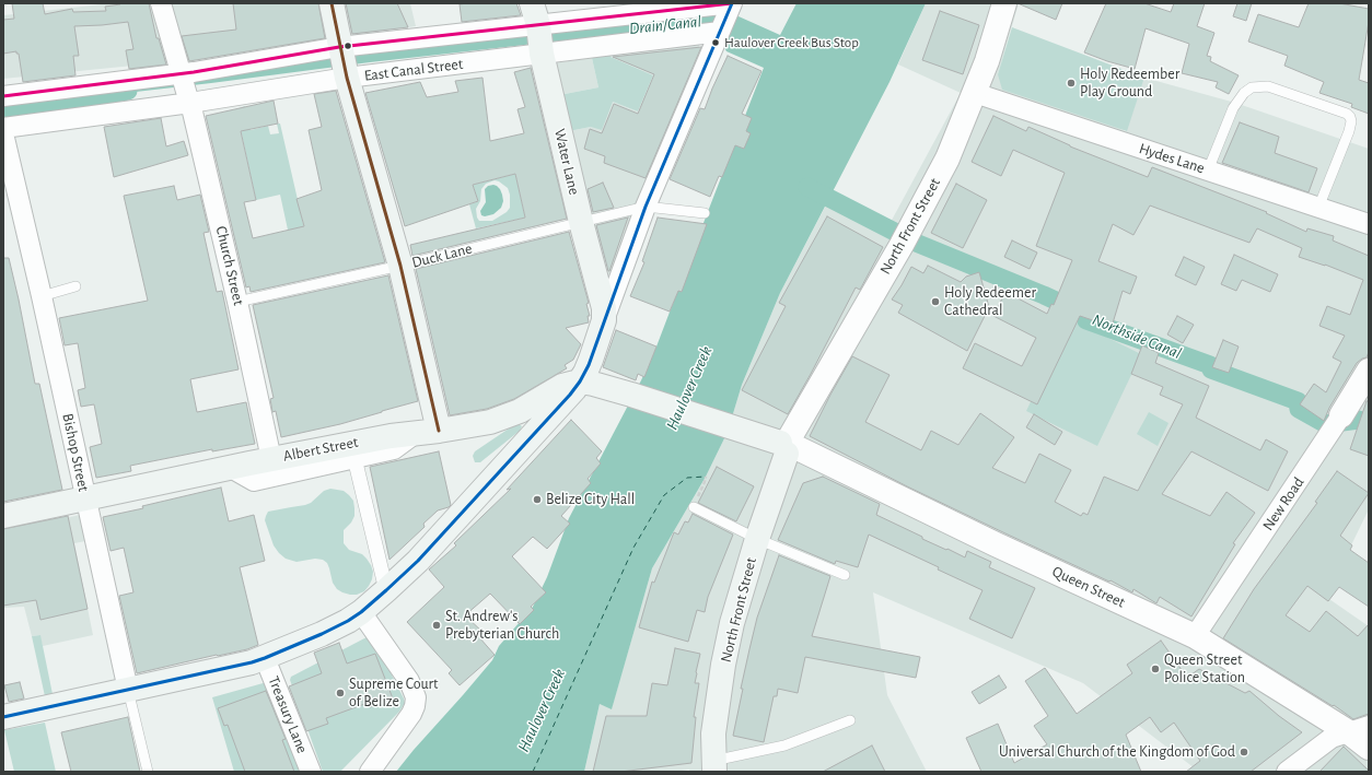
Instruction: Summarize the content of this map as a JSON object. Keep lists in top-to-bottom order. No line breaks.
{"streets":{"main road":["Water Lane","North Front Street","Albert Street","Queen Street"],"street":["East Canal Street","Hydes Lane","Church Street","Bishop Street","New Road","Treasury Lane"],"lane":["Duck Lane"]},"crossings":[["East Canal Street","Water Lane"],["East Canal Street","Church Street"],["Hydes Lane","North Front Street"],["Water Lane","Duck Lane"],["North Front Street","Queen Street"],["Duck Lane","Church Street"],["Church Street","Albert Street"],["Albert Street","Bishop Street"],["Albert Street","Queen Street"],["New Road","Queen Street"]],"water":["Drain/Canal","Northside Canal","Haulover Creek"],"places":["Haulover Creek Bus Stop","Holy Redeember Play Ground","Holy Redeemer Cathedral","Belize City Hall","St. Andrew's Prebyterian Church","Queen Street Police Station","Supreme Court of Belize","Universal Church of the Kingdom of God"]}
